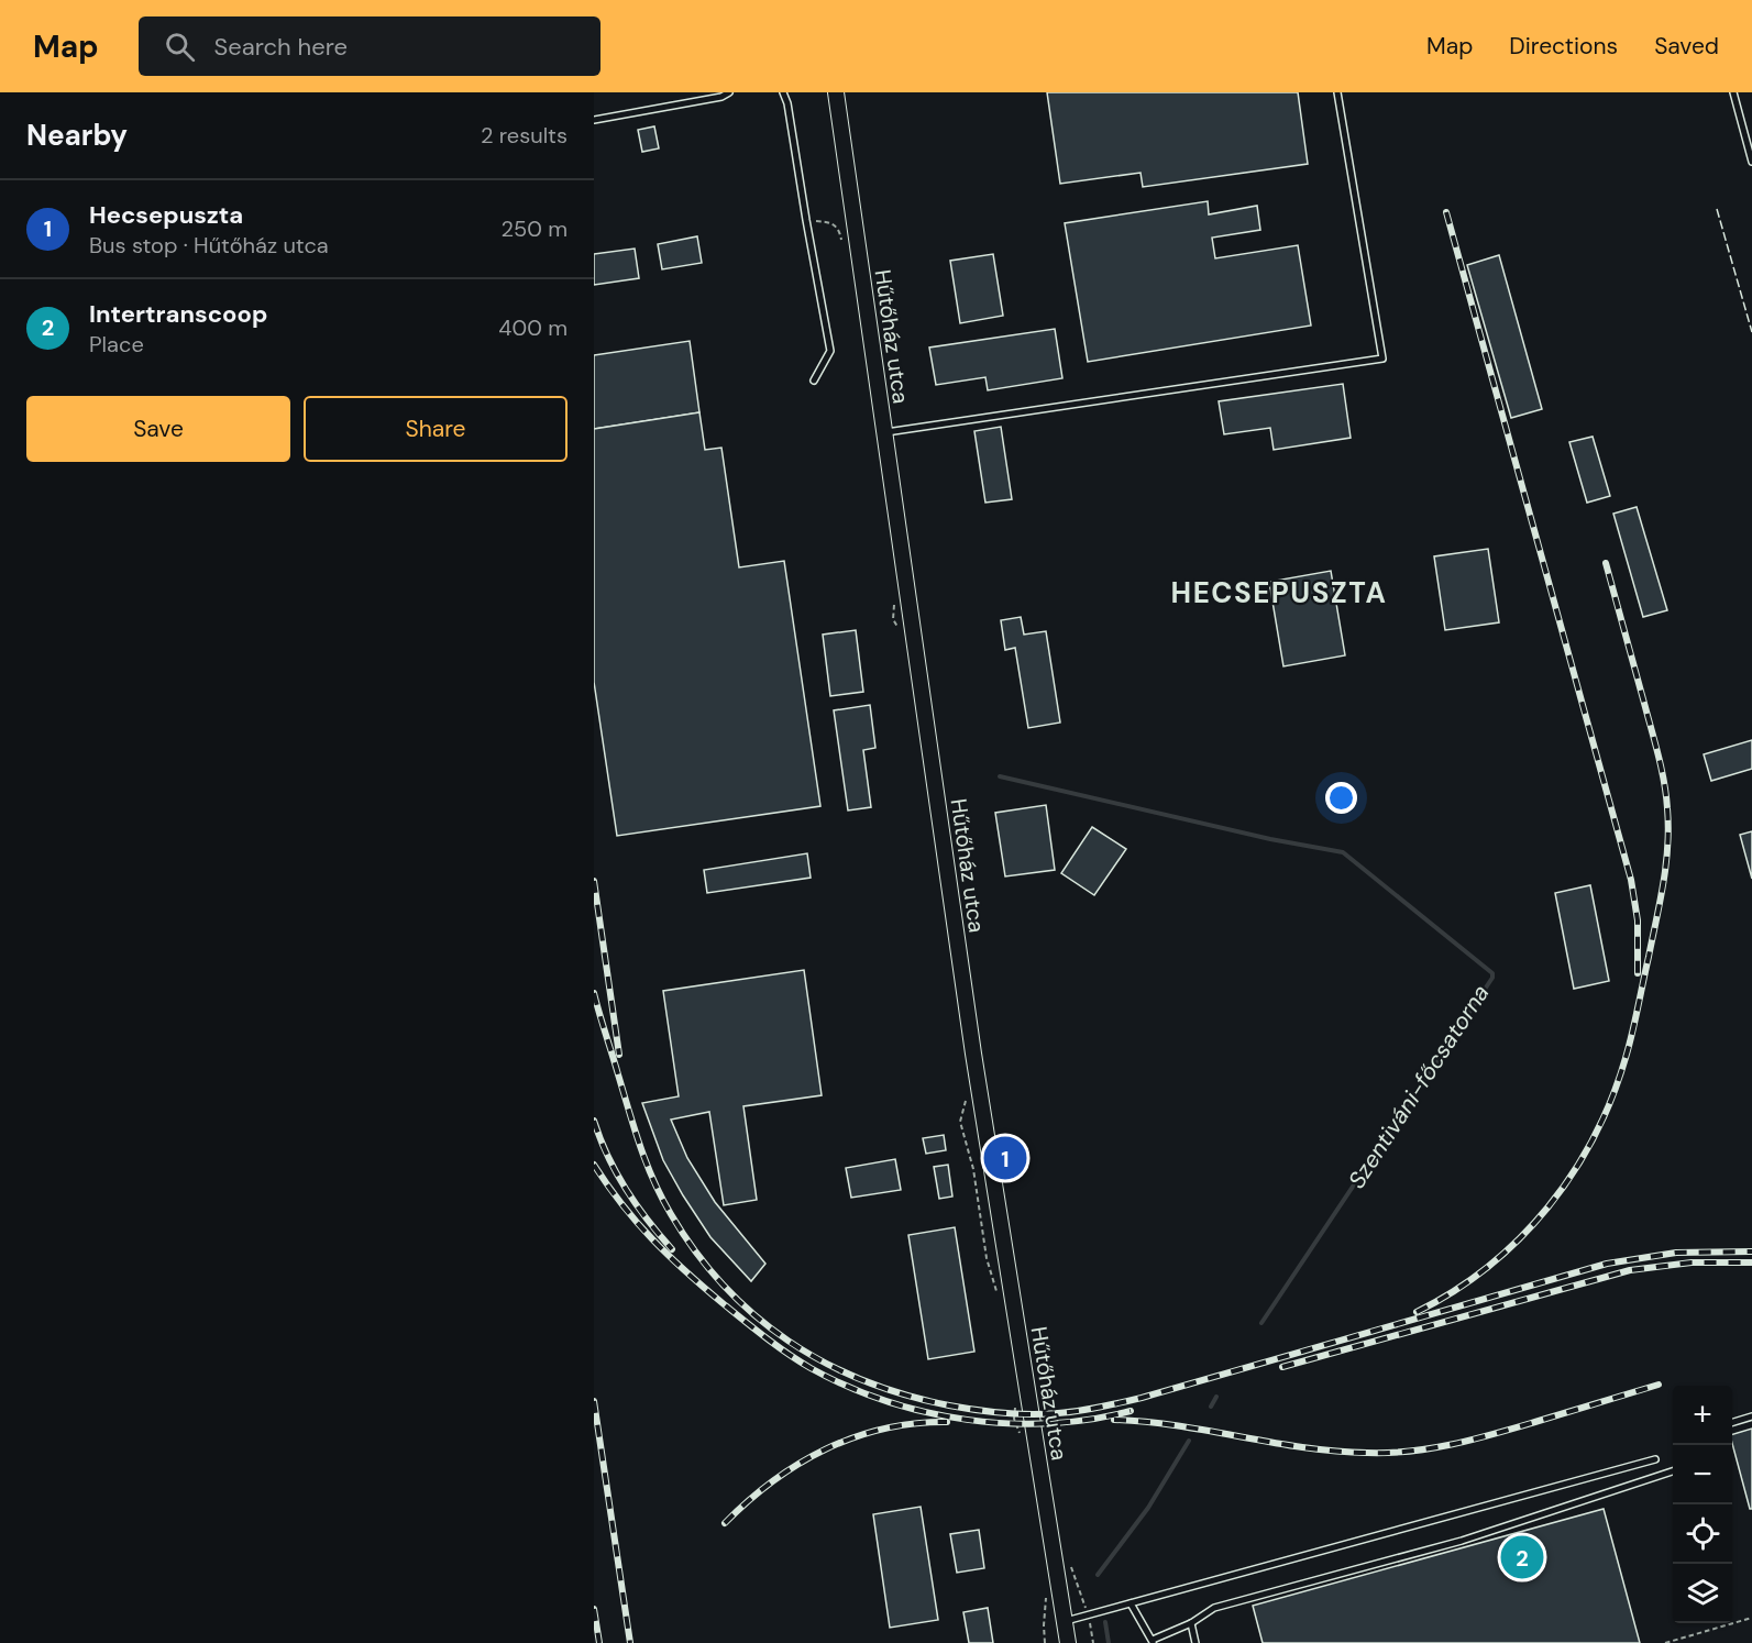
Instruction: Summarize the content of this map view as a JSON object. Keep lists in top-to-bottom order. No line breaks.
{"streets":{"street":["Hűtőház utca"]},"districts":["HECSEPUSZTA"],"water":["Szentiváni-főcsatorna"],"page":{"header":"Map","search":"Search here","nav":["Map","Directions","Saved"],"heading":["Nearby","2 results"],"list":[{"mark":"1","name":"Hecsepuszta","note":"Bus stop · Hűtőház utca","value":"250 m"},{"mark":"2","name":"Intertranscoop","note":"Place","value":"400 m"}],"buttons":["Save","Share"],"pins":["1","2"],"map_buttons":["+","−"]}}
